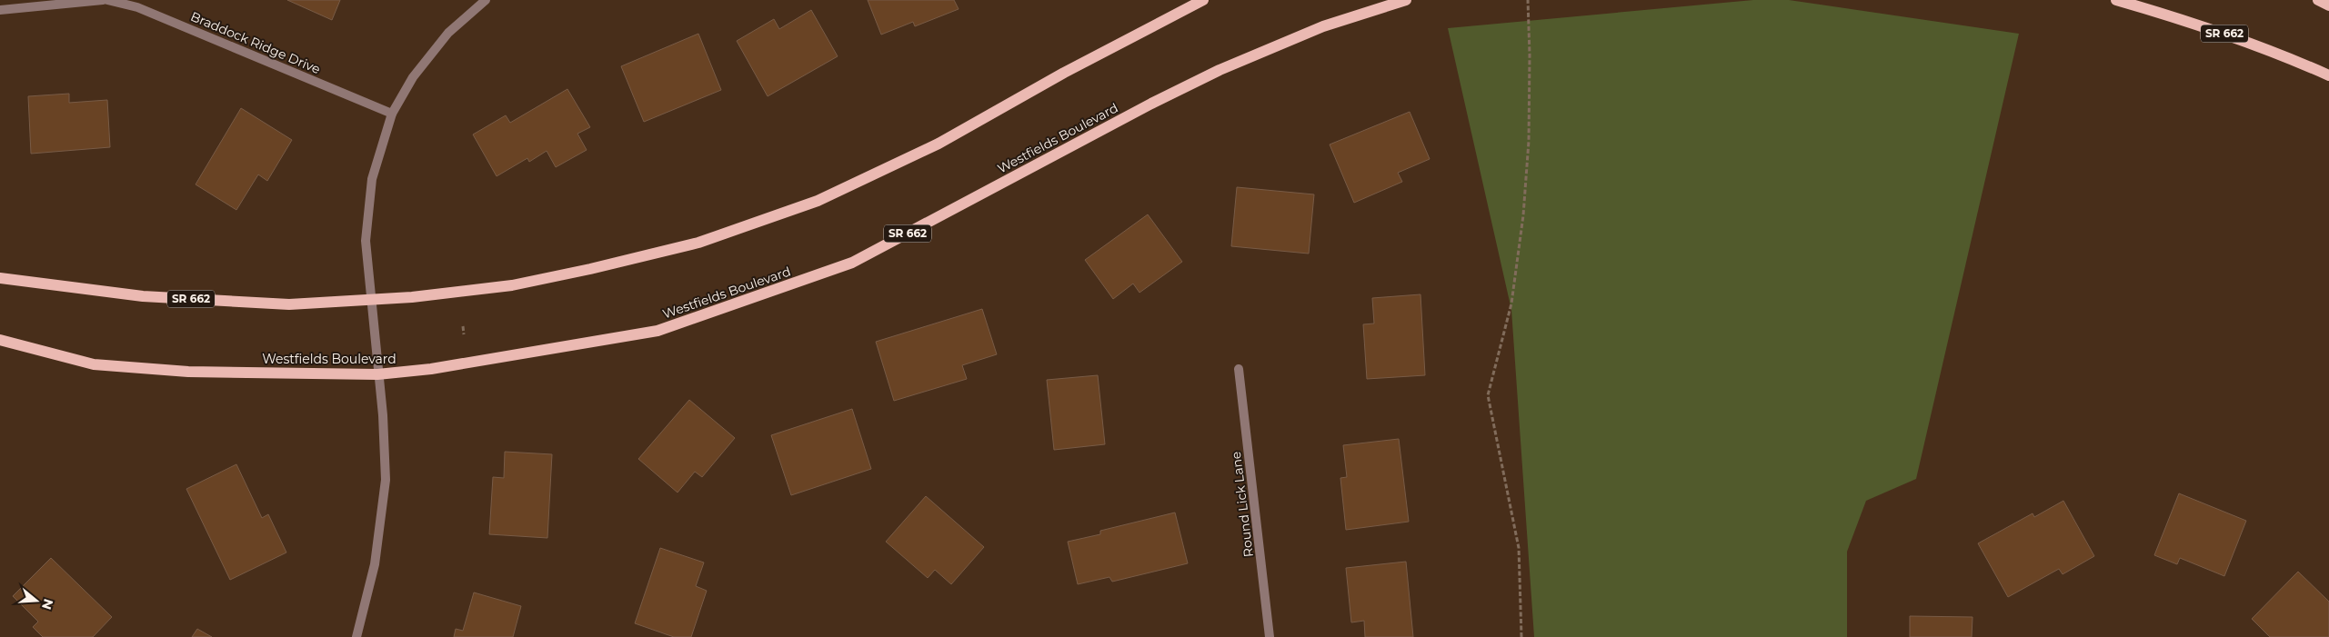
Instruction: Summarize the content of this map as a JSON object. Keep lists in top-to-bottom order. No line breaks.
{"streets":{"main road":["SR 662","Westfields Boulevard"],"street":["Braddock Ridge Drive","Round Lick Lane"]},"north":"right"}
